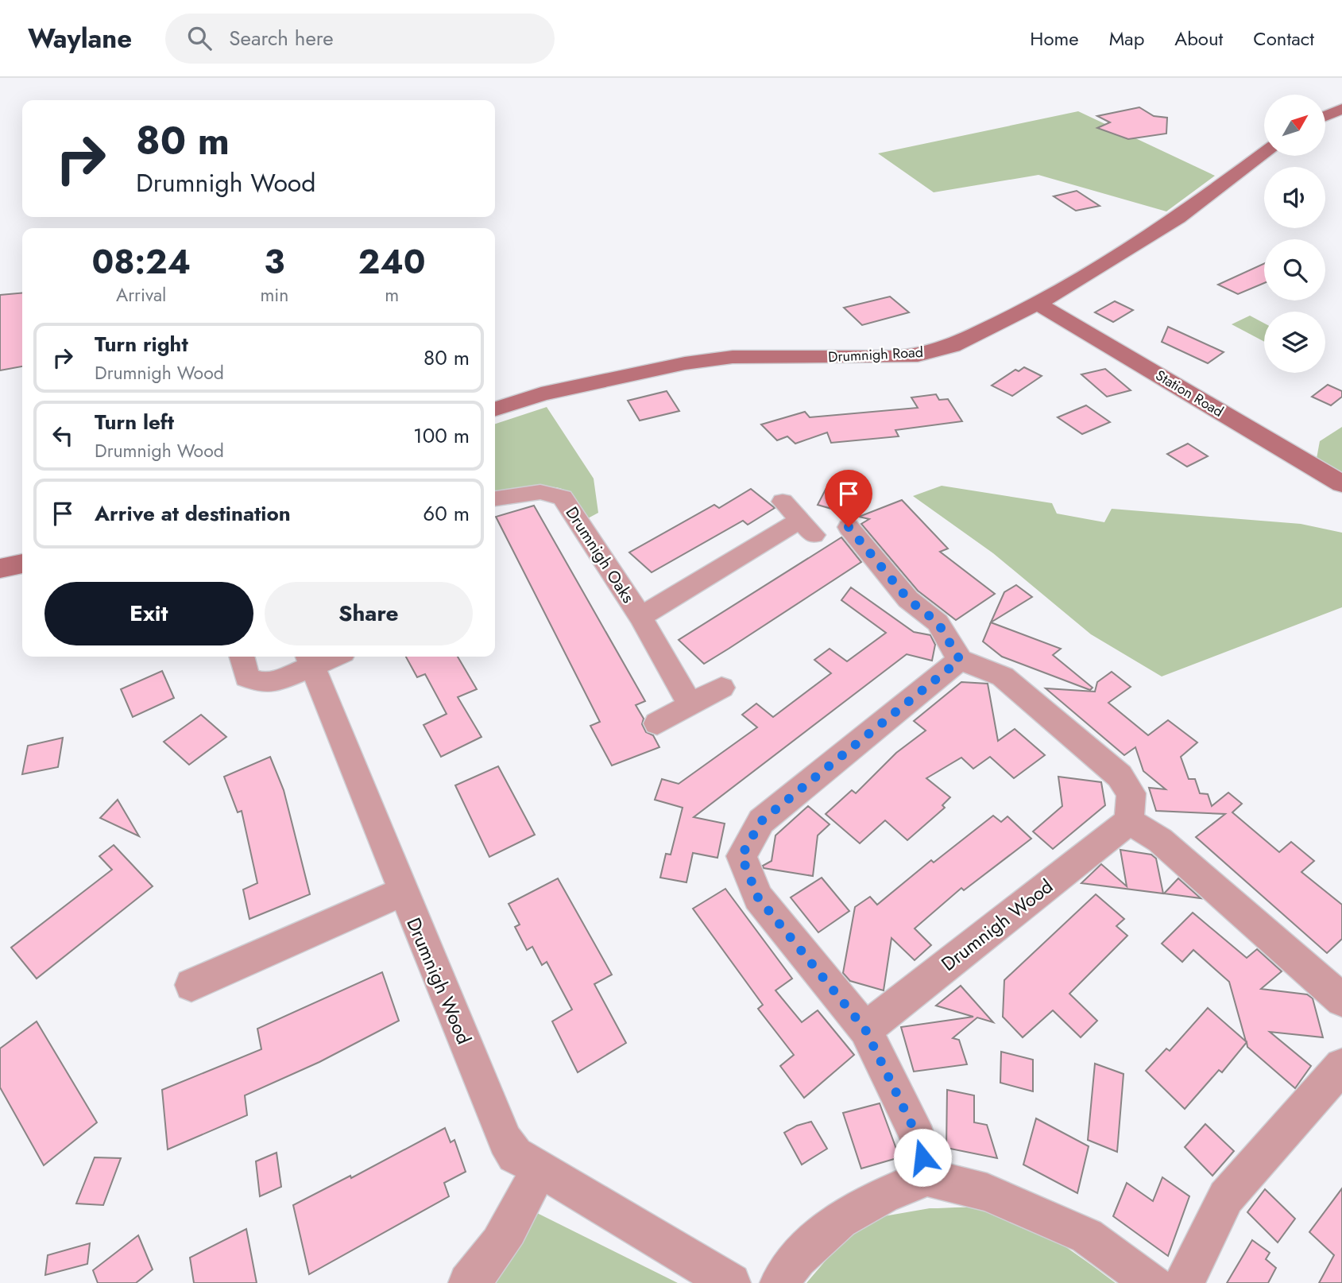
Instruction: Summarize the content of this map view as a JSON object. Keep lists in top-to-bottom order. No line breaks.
{"streets":{"main road":["Drumnigh Road","Station Road"],"street":["Drumnigh Oaks","Drumnigh Wood"]},"crossings":[["Drumnigh Road","Station Road"]],"north":"top right","page":{"header":"Waylane","search":"Search here","nav":["Home","Map","About","Contact"],"turn":["80 m","Drumnigh Wood"],"eta":["08:24","Arrival","3","min","240","m"],"list":[{"name":"Turn right","note":"Drumnigh Wood","value":"80 m"},{"name":"Turn left","note":"Drumnigh Wood","value":"100 m"},{"name":"Arrive at destination","value":"60 m"}],"buttons":["Exit","Share"]}}
